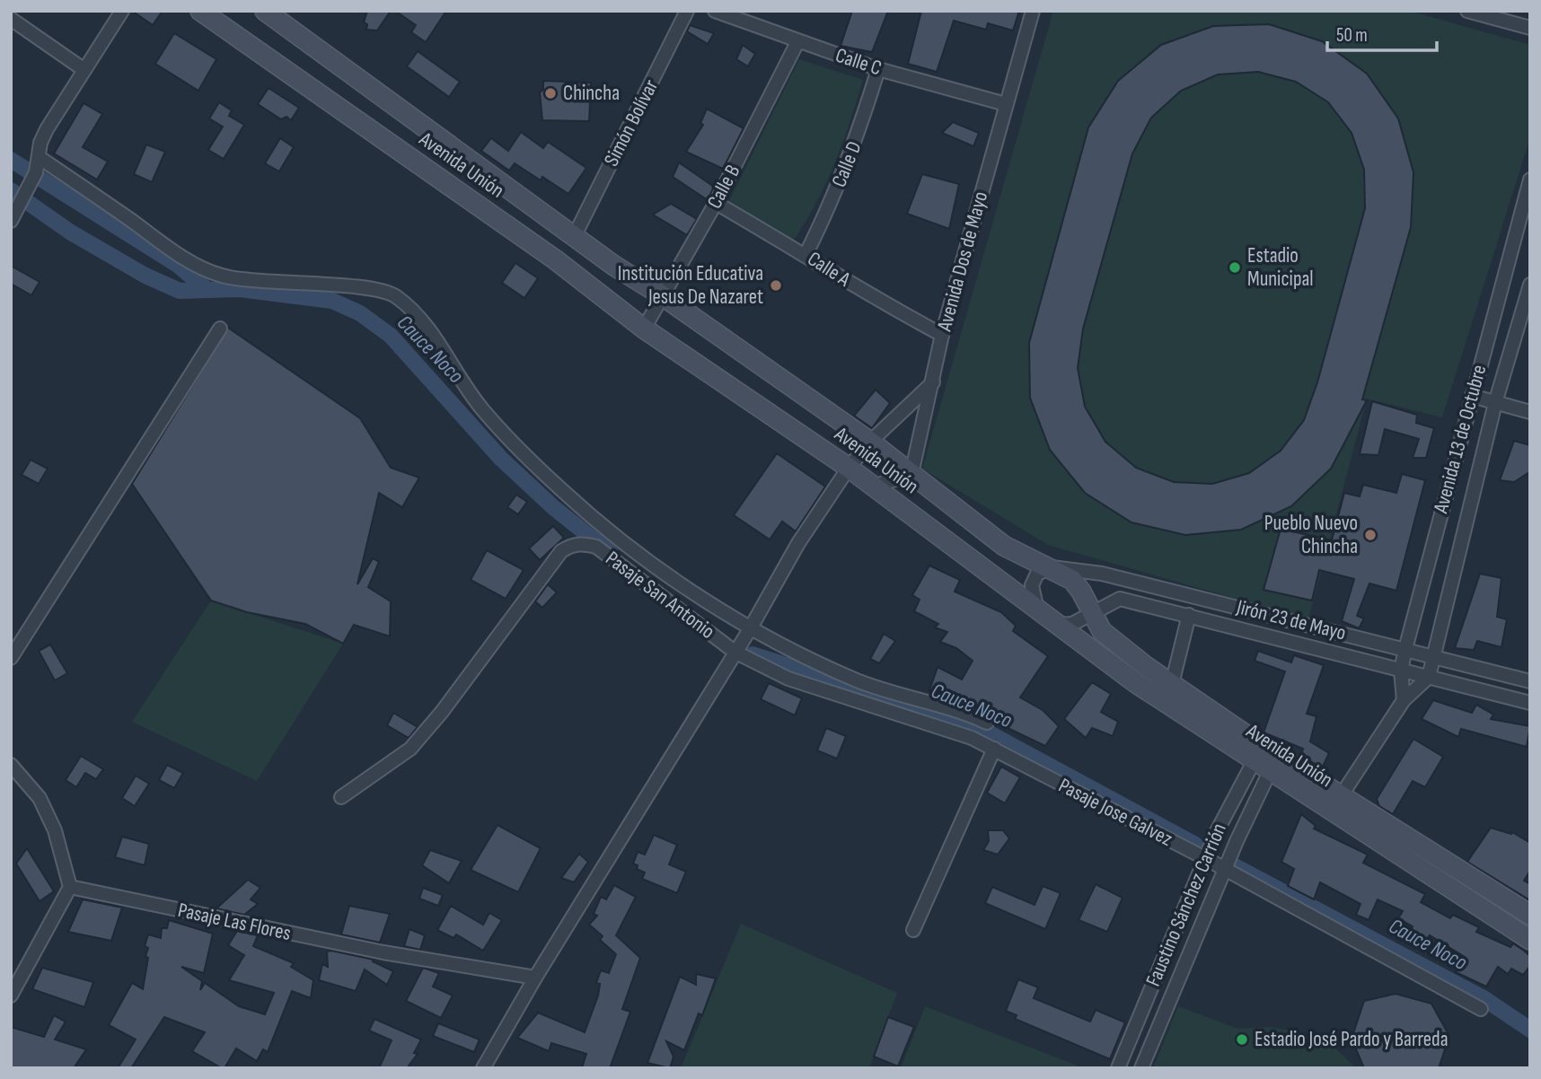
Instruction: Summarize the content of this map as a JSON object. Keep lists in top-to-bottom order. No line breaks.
{"streets":{"main road":["Avenida Unión"],"street":["Calle C","Simón Bolívar","Calle D","Calle B","Avenida Dos de Mayo","Calle A","Avenida 13 de Octubre","Pasaje San Antonio","Jirón 23 de Mayo","Pasaje Jose Galvez","Faustino Sánchez Carrión","Pasaje Las Flores"]},"crossings":[["Calle C","Calle D"],["Calle C","Calle B"],["Calle C","Avenida Dos de Mayo"],["Simón Bolívar","Avenida Unión"],["Calle D","Calle A"],["Avenida Unión","Calle B"],["Avenida Unión","Avenida Dos de Mayo"],["Avenida Unión","Avenida 13 de Octubre"],["Avenida Unión","Jirón 23 de Mayo"],["Avenida Unión","Faustino Sánchez Carrión"],["Calle B","Calle A"],["Avenida Dos de Mayo","Calle A"],["Avenida 13 de Octubre","Jirón 23 de Mayo"],["Pasaje San Antonio","Pasaje Jose Galvez"],["Pasaje Jose Galvez","Faustino Sánchez Carrión"]],"water":["Cauce Noco"],"places":["Chincha","Estadio Municipal","Institución Educativa Jesus De Nazaret","Pueblo Nuevo Chincha","Estadio José Pardo y Barreda"],"scale_bar":"50 m"}
